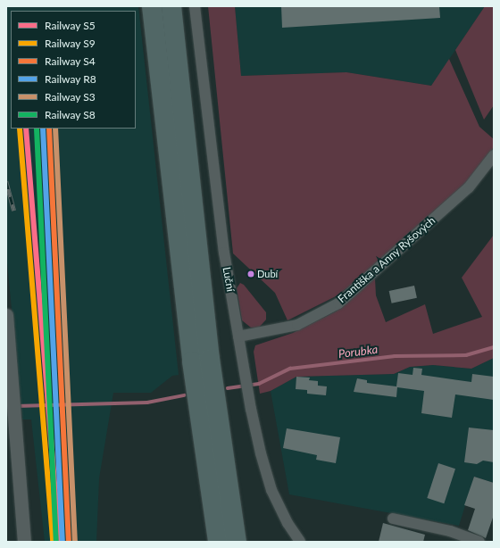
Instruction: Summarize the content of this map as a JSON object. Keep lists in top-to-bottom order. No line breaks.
{"streets":{"street":["Františka a Anny Ryšových","Luční"]},"crossings":[["Františka a Anny Ryšových","Luční"]],"water":["Porubka"],"places":["Dubí"],"lines":["rail line S5","rail line S9","rail line S4","rail line R8","rail line S3","rail line S8"],"legend":["Railway S5","Railway S9","Railway S4","Railway R8","Railway S3","Railway S8"]}
